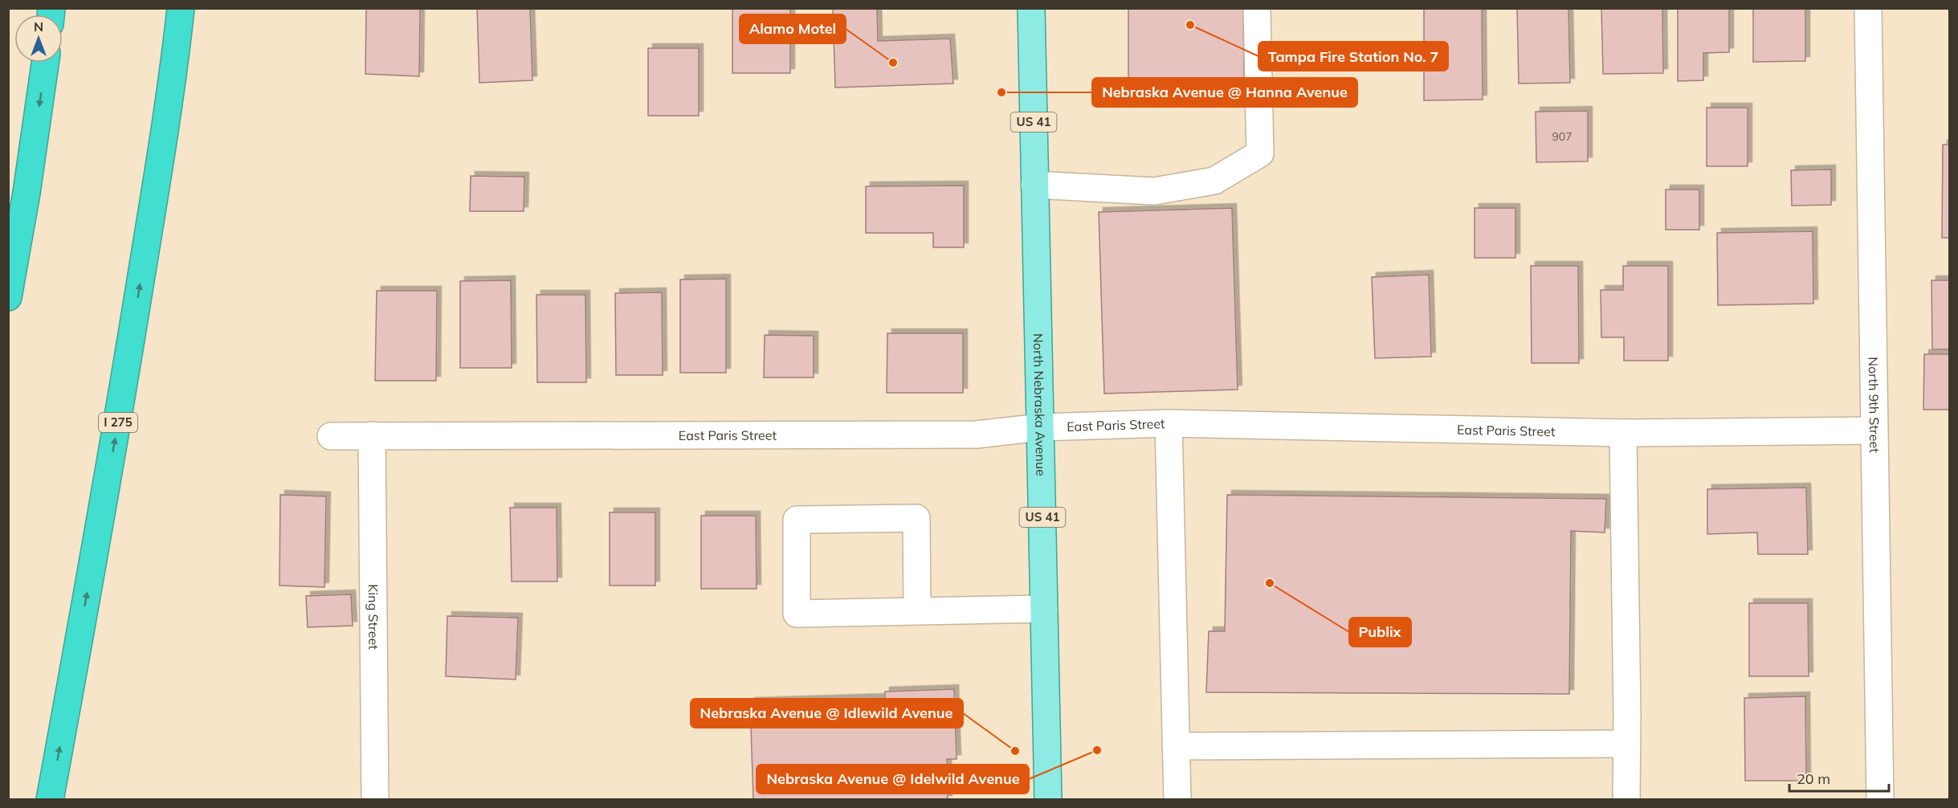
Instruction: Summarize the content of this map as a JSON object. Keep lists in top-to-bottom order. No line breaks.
{"streets":{"highway":["I 275"],"main road":["US 41","North Nebraska Avenue"],"street":["North 9th Street","East Paris Street","King Street"]},"crossings":[["North Nebraska Avenue","East Paris Street"],["North 9th Street","East Paris Street"],["East Paris Street","King Street"]],"places":["Tampa Fire Station No. 7","Alamo Motel","Nebraska Avenue @ Hanna Avenue","Publix","Nebraska Avenue @ Idelwild Avenue","Nebraska Avenue @ Idlewild Avenue"],"house_numbers":["907"],"scale_bar":"20 m","north":"top"}
